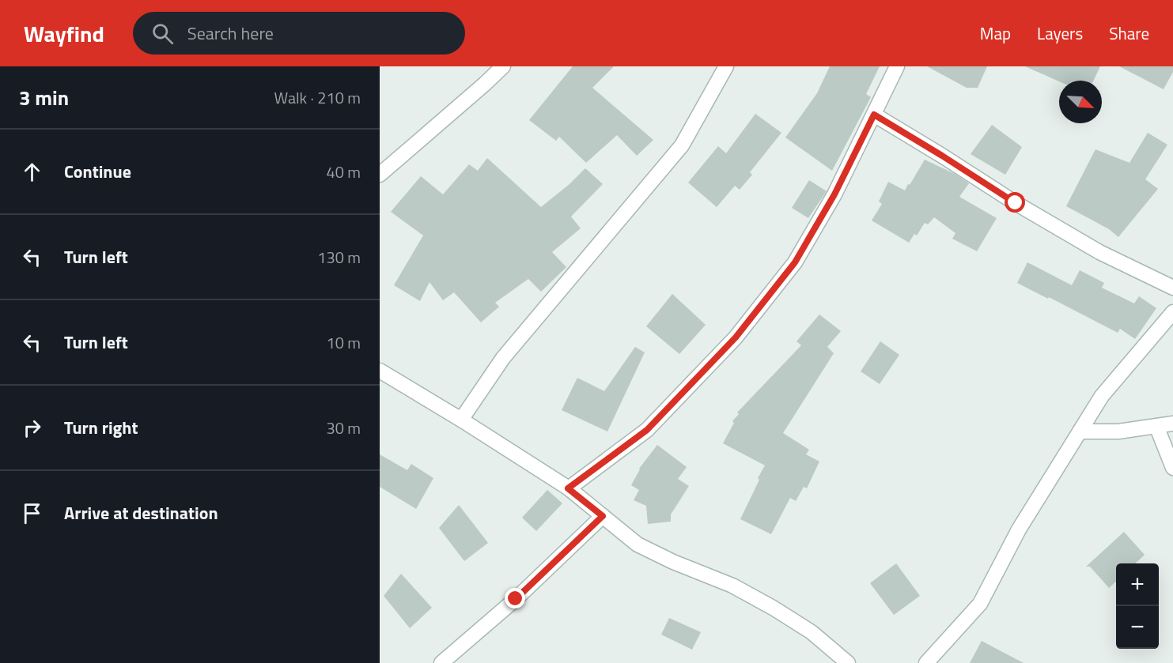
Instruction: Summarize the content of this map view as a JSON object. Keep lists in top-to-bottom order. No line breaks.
{"north":"bottom right","page":{"header":"Wayfind","search":"Search here","nav":["Map","Layers","Share"],"heading":["3 min","Walk · 210 m"],"list":[["Continue","40 m"],["Turn left","130 m"],["Turn left","10 m"],["Turn right","30 m"],"Arrive at destination"],"map_buttons":["+","−"]}}
